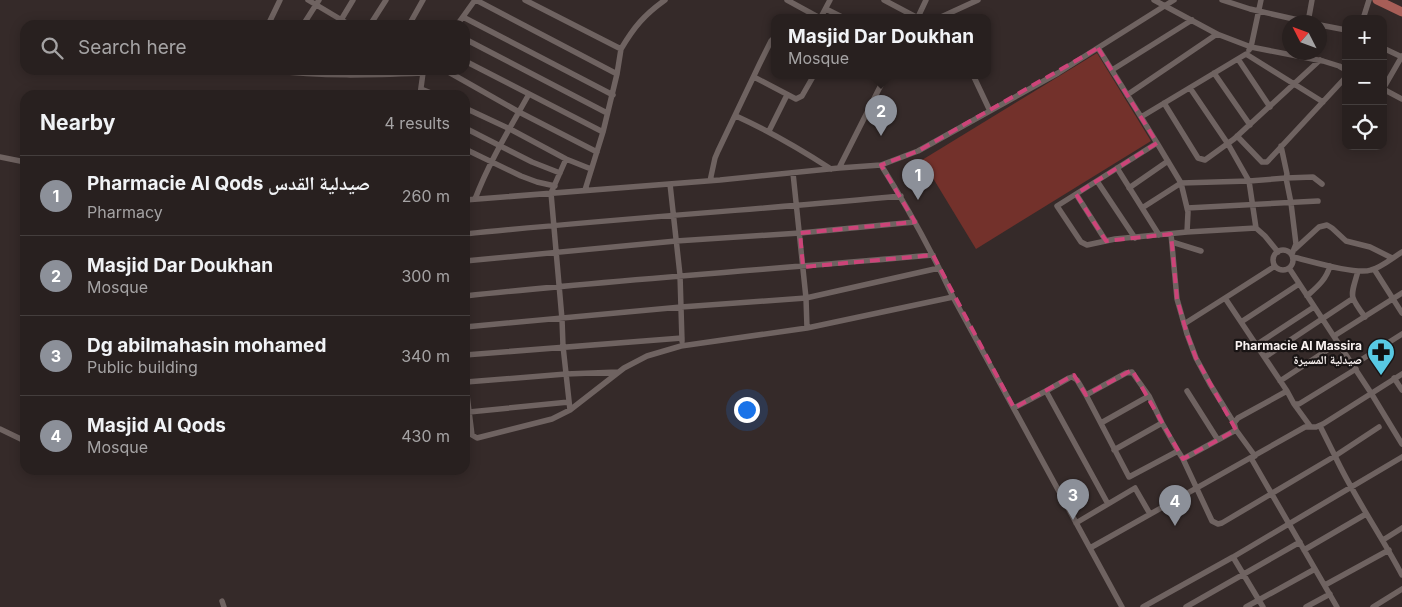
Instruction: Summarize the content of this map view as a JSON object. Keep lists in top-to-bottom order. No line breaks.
{"places":{"pharmacy":["Pharmacie Al Massira صيدلية المسيرة"]},"north":"top left","page":{"popup":["Masjid Dar Doukhan","Mosque"],"map_buttons":["+","−"],"search":"Search here","heading":["Nearby","4 results"],"pins":["2","1","3","4"],"list":[{"mark":"1","name":"Pharmacie Al Qods صيدلية القدس","note":"Pharmacy","value":"260 m"},{"mark":"2","name":"Masjid Dar Doukhan","note":"Mosque","value":"300 m"},{"mark":"3","name":"Dg abilmahasin mohamed","note":"Public building","value":"340 m"},{"mark":"4","name":"Masjid Al Qods","note":"Mosque","value":"430 m"}]}}
